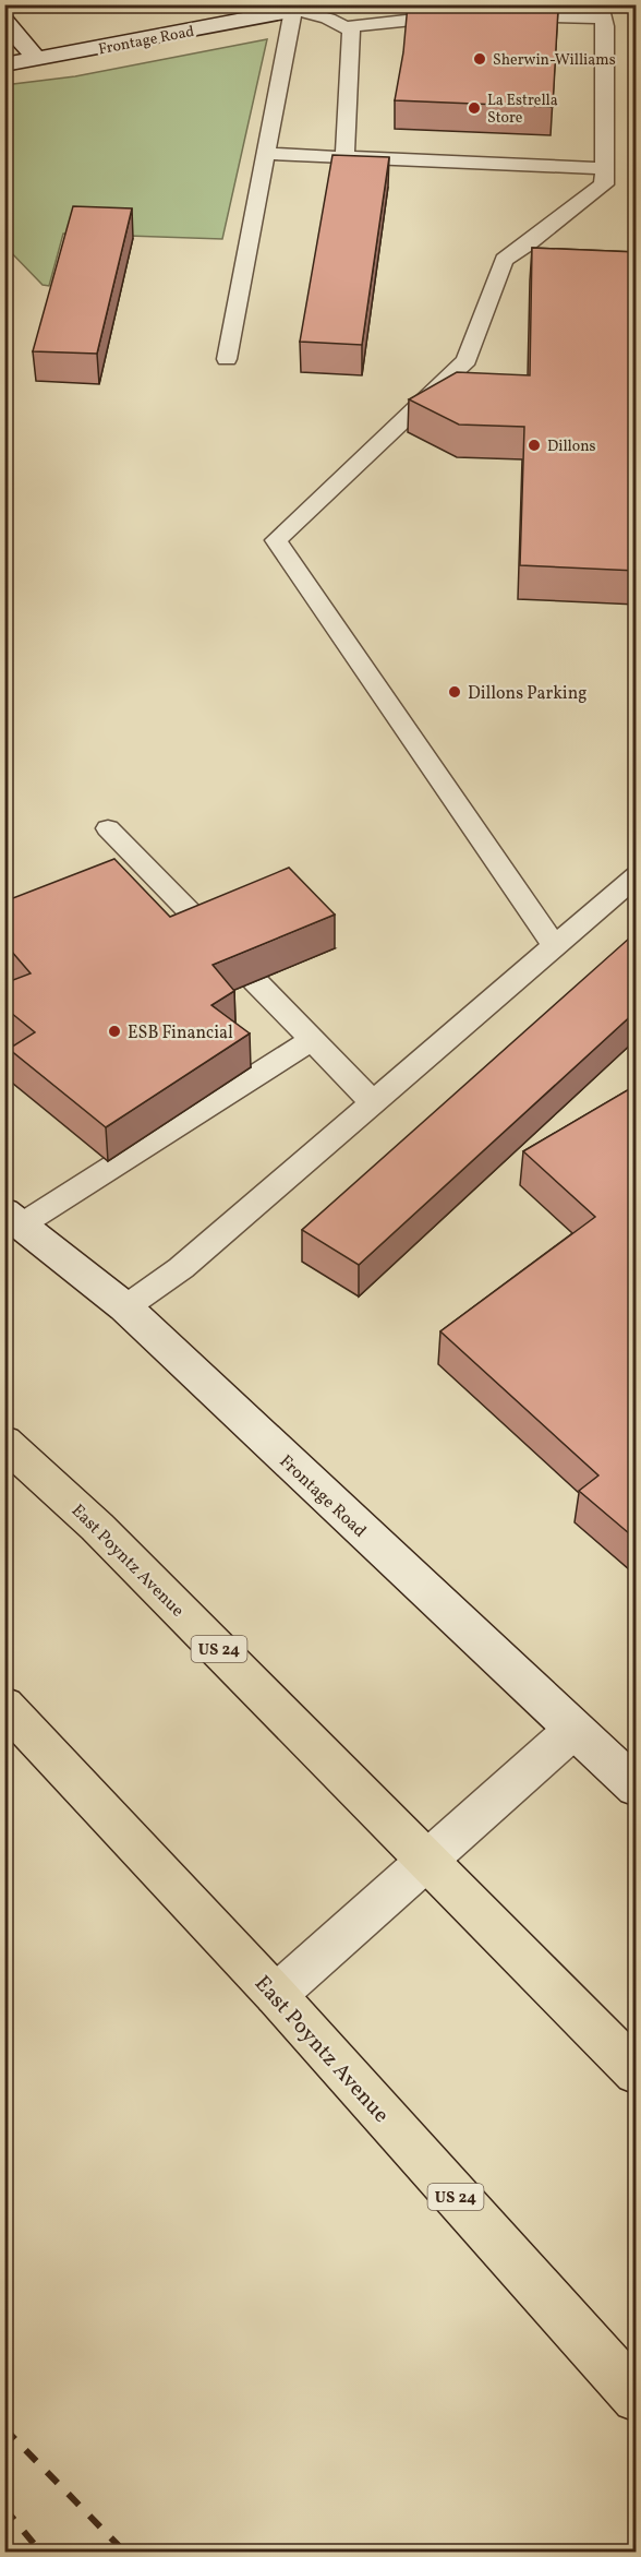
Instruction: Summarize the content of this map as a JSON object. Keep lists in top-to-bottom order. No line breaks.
{"streets":{"highway":["East Poyntz Avenue","US 24"],"street":["Frontage Road"]},"places":["Sherwin-Williams","La Estrella Store","Dillons","Dillons Parking","ESB Financial"]}
